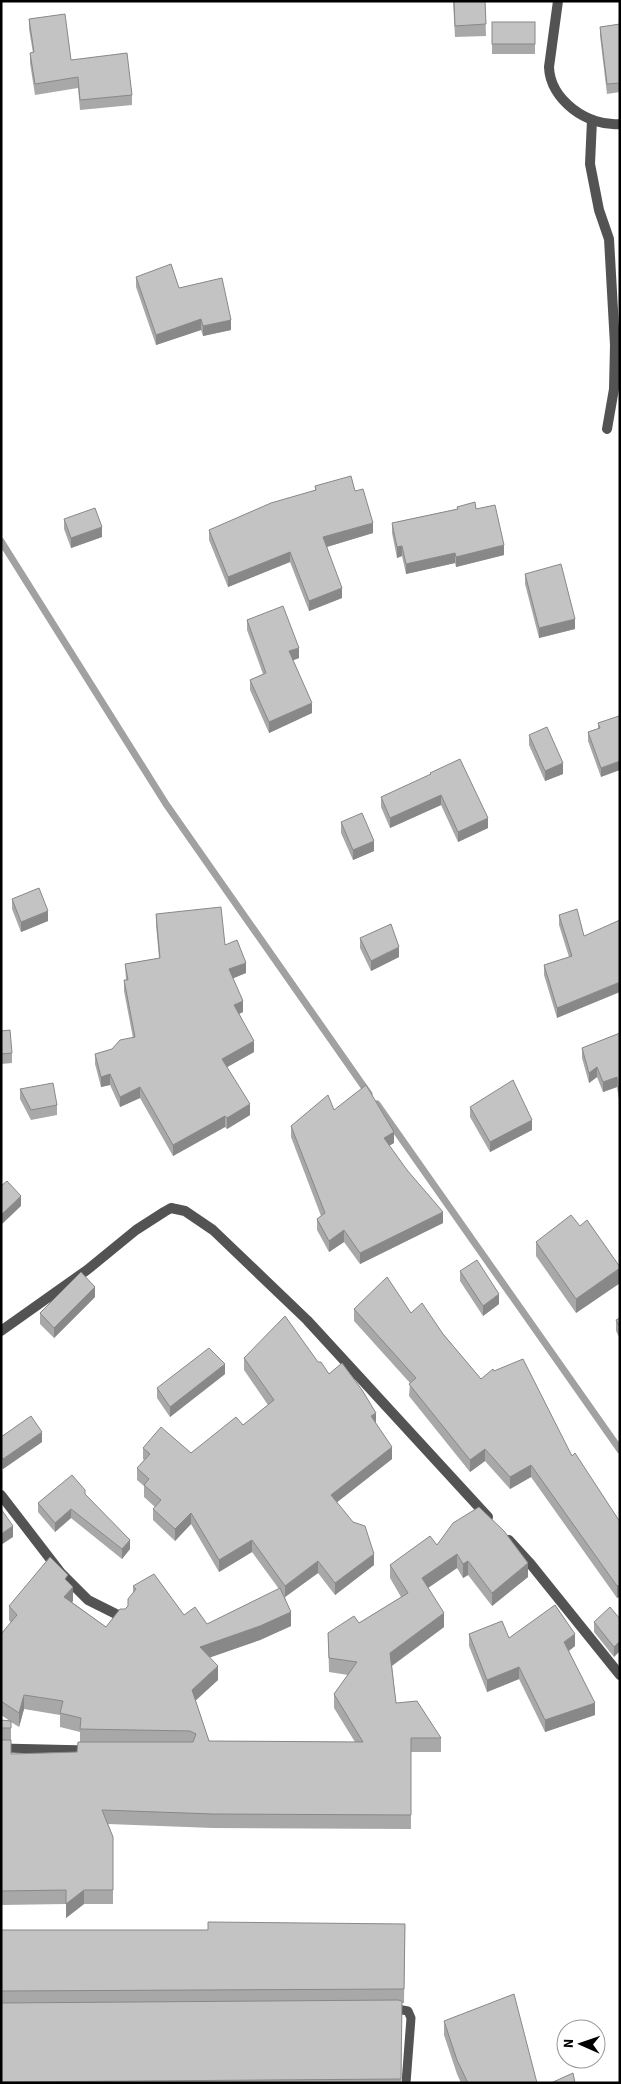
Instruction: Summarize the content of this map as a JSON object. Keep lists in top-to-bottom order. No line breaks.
{"north":"left"}
